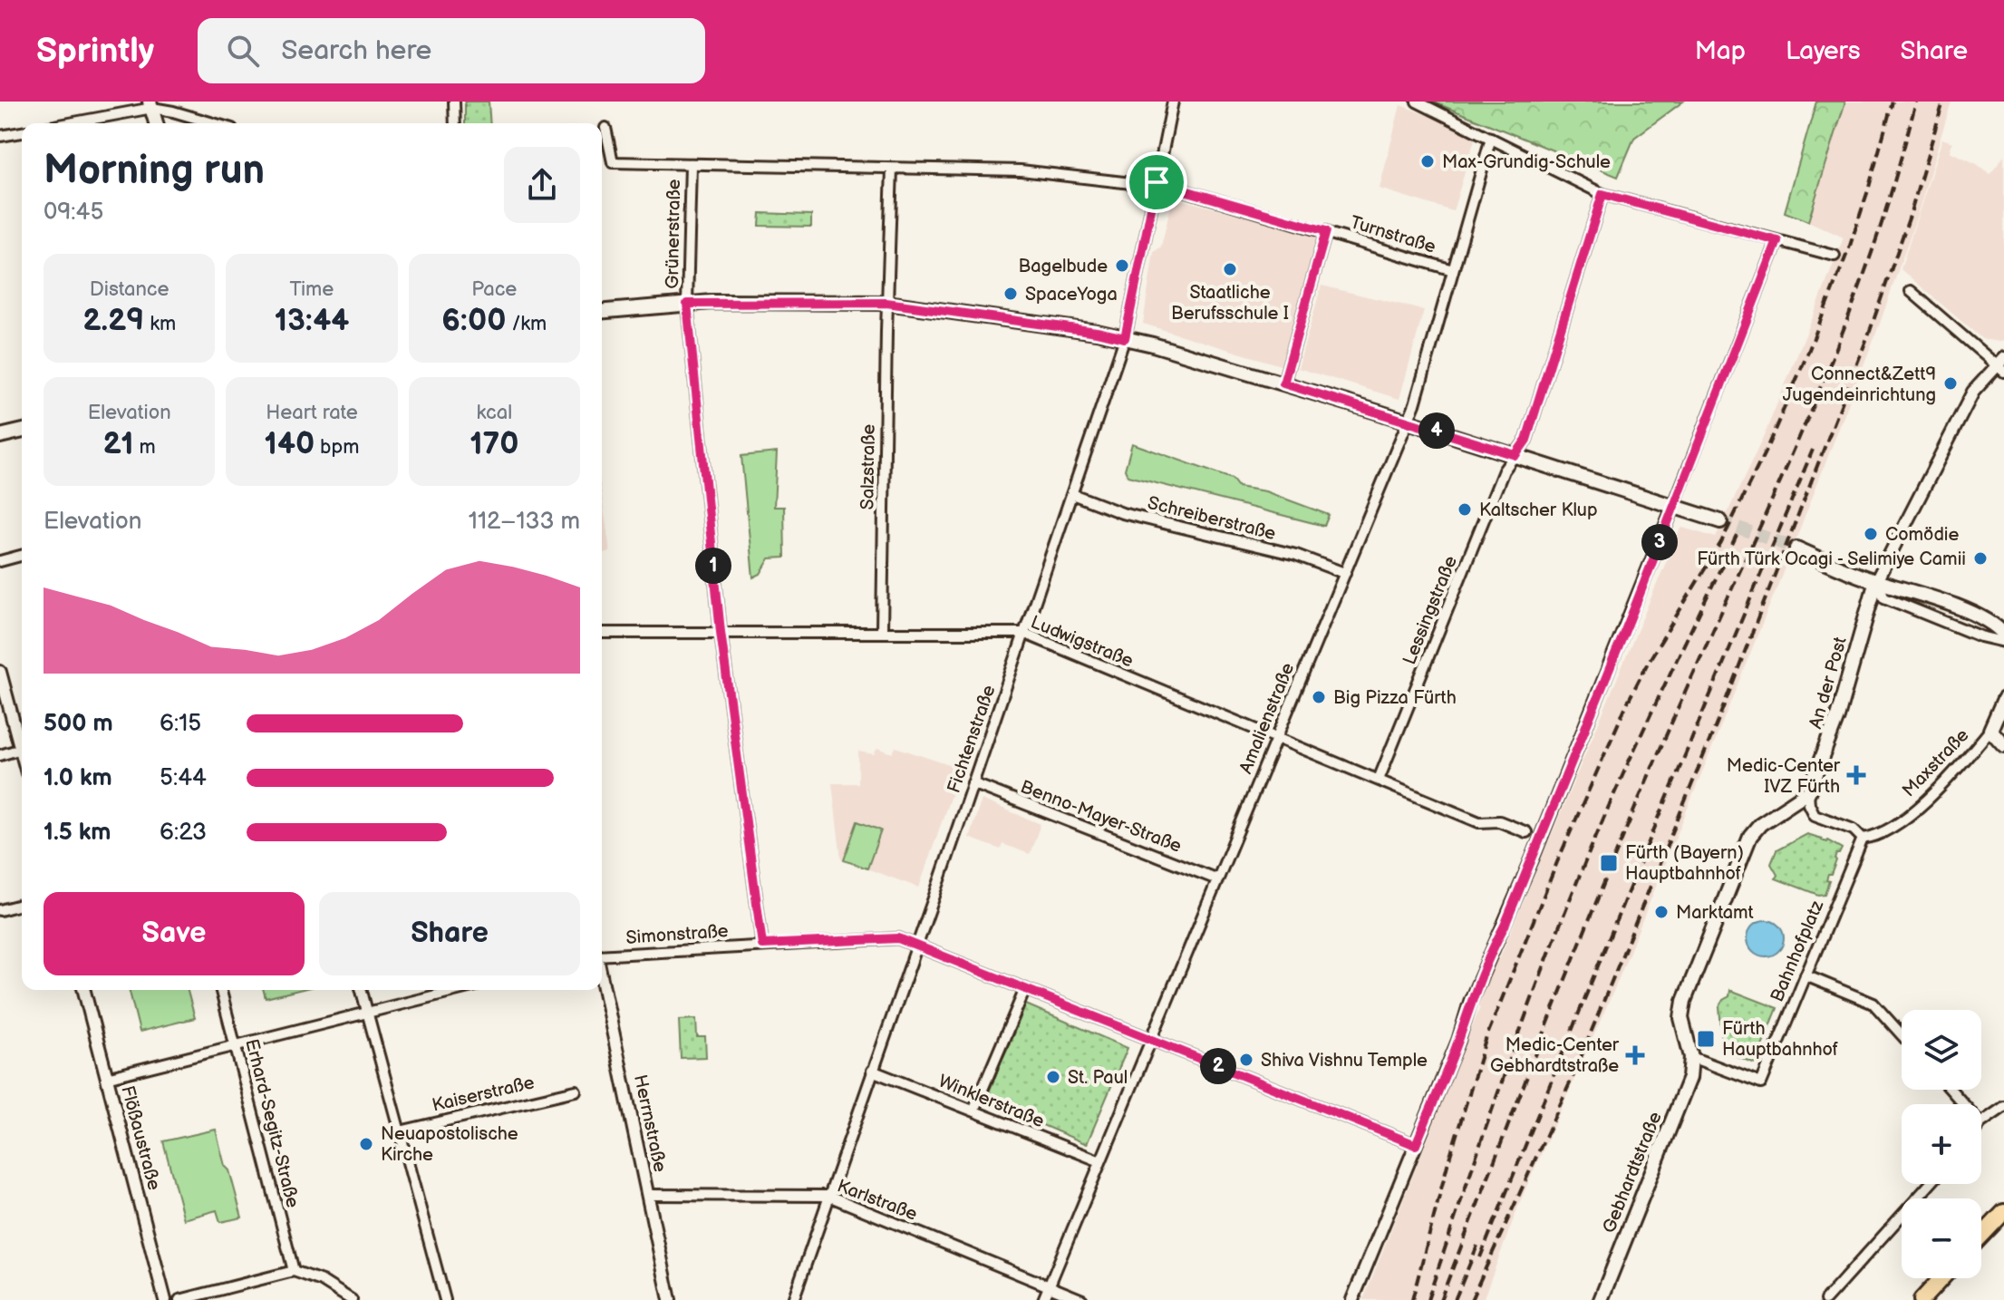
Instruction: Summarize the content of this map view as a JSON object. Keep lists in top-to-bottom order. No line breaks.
{"streets":{"main road":["An der Post","Maxstraße","Gebhardtstraße"],"street":["Grünerstraße","Turnstraße","Salzstraße","Schreiberstraße","Lessingstraße","Ludwigstraße","Amalienstraße","Fichtenstraße","Benno-Mayer-Straße","Simonstraße","Bahnhofplatz","Kaiserstraße","Winklerstraße","Erhard-Segitz-Straße","Herrnstraße","Flößaustraße","Karlstraße"]},"crossings":[["Grünerstraße","Turnstraße"],["Grünerstraße","Salzstraße"],["Grünerstraße","Ludwigstraße"],["Grünerstraße","Fichtenstraße"],["Grünerstraße","Simonstraße"],["Turnstraße","Amalienstraße"],["Turnstraße","Fichtenstraße"],["Salzstraße","Ludwigstraße"],["Schreiberstraße","Amalienstraße"],["Schreiberstraße","Fichtenstraße"],["Lessingstraße","Ludwigstraße"],["Ludwigstraße","Amalienstraße"],["Ludwigstraße","Fichtenstraße"],["Amalienstraße","Benno-Mayer-Straße"],["Amalienstraße","Simonstraße"],["Amalienstraße","Winklerstraße"],["Amalienstraße","Karlstraße"],["Fichtenstraße","Benno-Mayer-Straße"],["Fichtenstraße","Simonstraße"],["Fichtenstraße","Winklerstraße"],["Fichtenstraße","Karlstraße"],["Maxstraße","Bahnhofplatz"],["Bahnhofplatz","Gebhardtstraße"],["Herrnstraße","Karlstraße"]],"places":{"other":["Max-Grundig-Schule","Bagelbude","Staatliche Berufsschule I","SpaceYoga","Connect&Zett9 Jugendeinrichtung","Kaltscher Klup","Comödie","Fürth Türk Ocagi - Selimiye Camii","Big Pizza Fürth","Marktamt","Shiva Vishnu Temple","St. Paul","Neuapostolische Kirche"],"health":["Medic-Center IVZ Fürth","Medic-Center Gebhardtstraße"],"transit":["Fürth (Bayern) Hauptbahnhof","Fürth Hauptbahnhof"]},"page":{"header":"Sprintly","search":"Search here","nav":["Map","Layers","Share"],"heading":["Morning run","09:45"],"stats":[["Distance","2.29 km"],["Time","13:44"],["Pace","6:00 /km"],["Elevation","21 m"],["Heart rate","140 bpm"],["kcal","170"]],"pins":["4","3","1","2"],"chart":["Elevation","112–133 m"],"list":[{"name":"500 m","note":"6:15"},{"name":"1.0 km","note":"5:44"},{"name":"1.5 km","note":"6:23"}],"buttons":["Save","Share"],"map_buttons":["+","−"]}}
